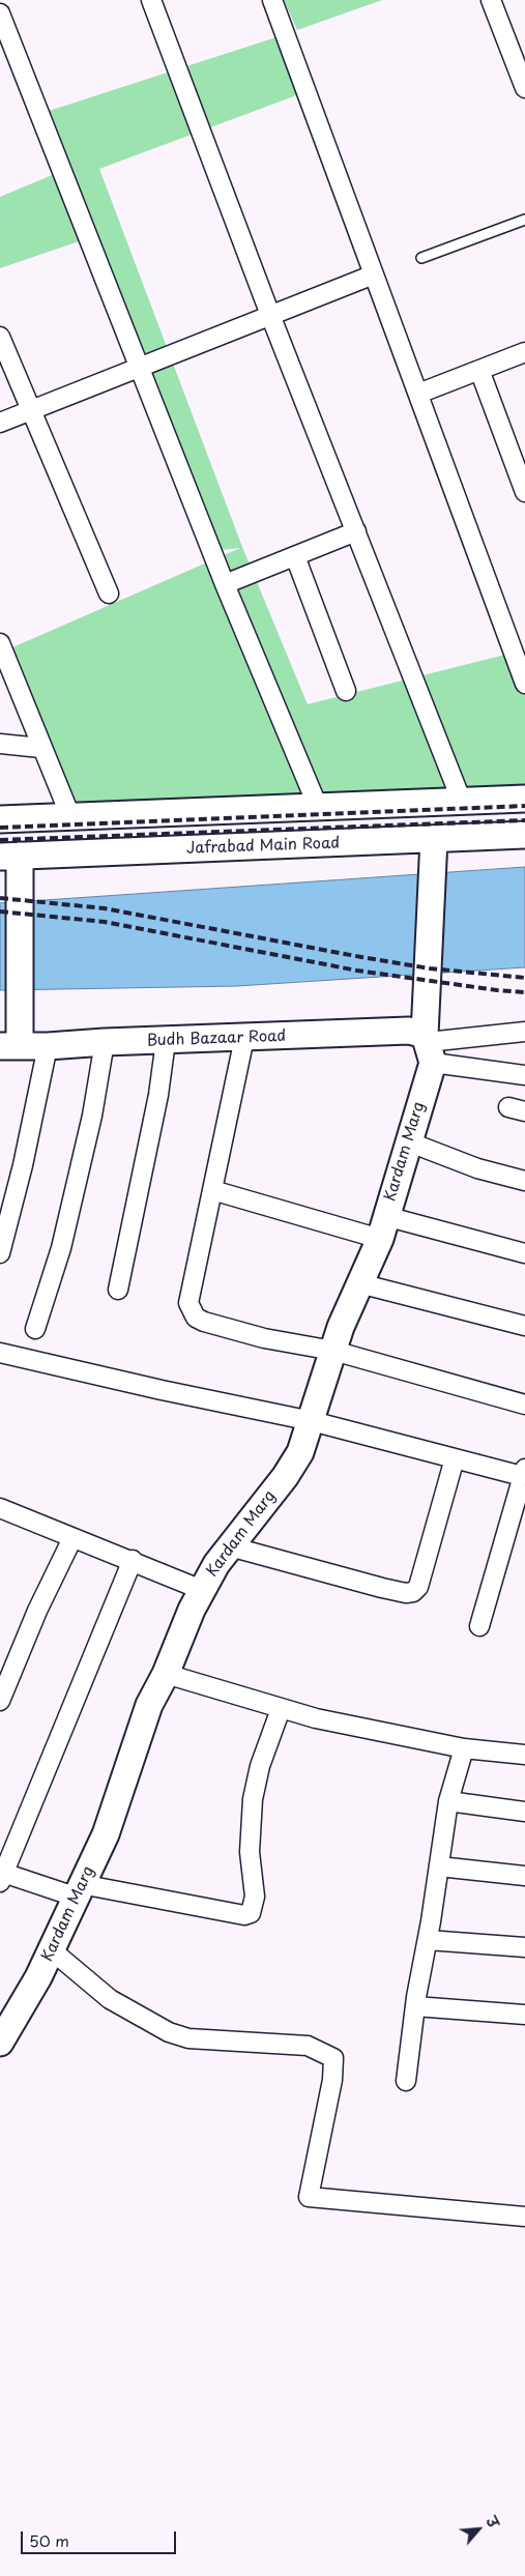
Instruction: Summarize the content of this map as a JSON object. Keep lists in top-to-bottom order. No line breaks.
{"streets":{"street":["Jafrabad Main Road","Budh Bazaar Road","Kardam Marg"]},"crossings":[["Jafrabad Main Road","Kardam Marg"],["Budh Bazaar Road","Kardam Marg"]],"scale_bar":"50 m","north":"top right"}
